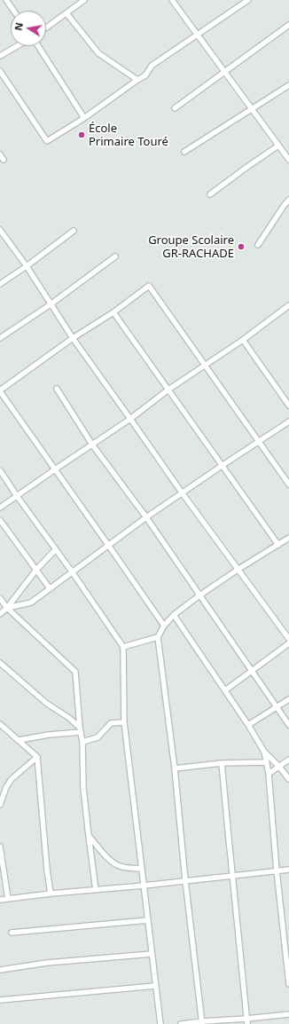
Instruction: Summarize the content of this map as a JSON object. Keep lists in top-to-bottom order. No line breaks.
{"places":["École Primaire Touré","Groupe Scolaire GR-RACHADE"],"north":"left"}
